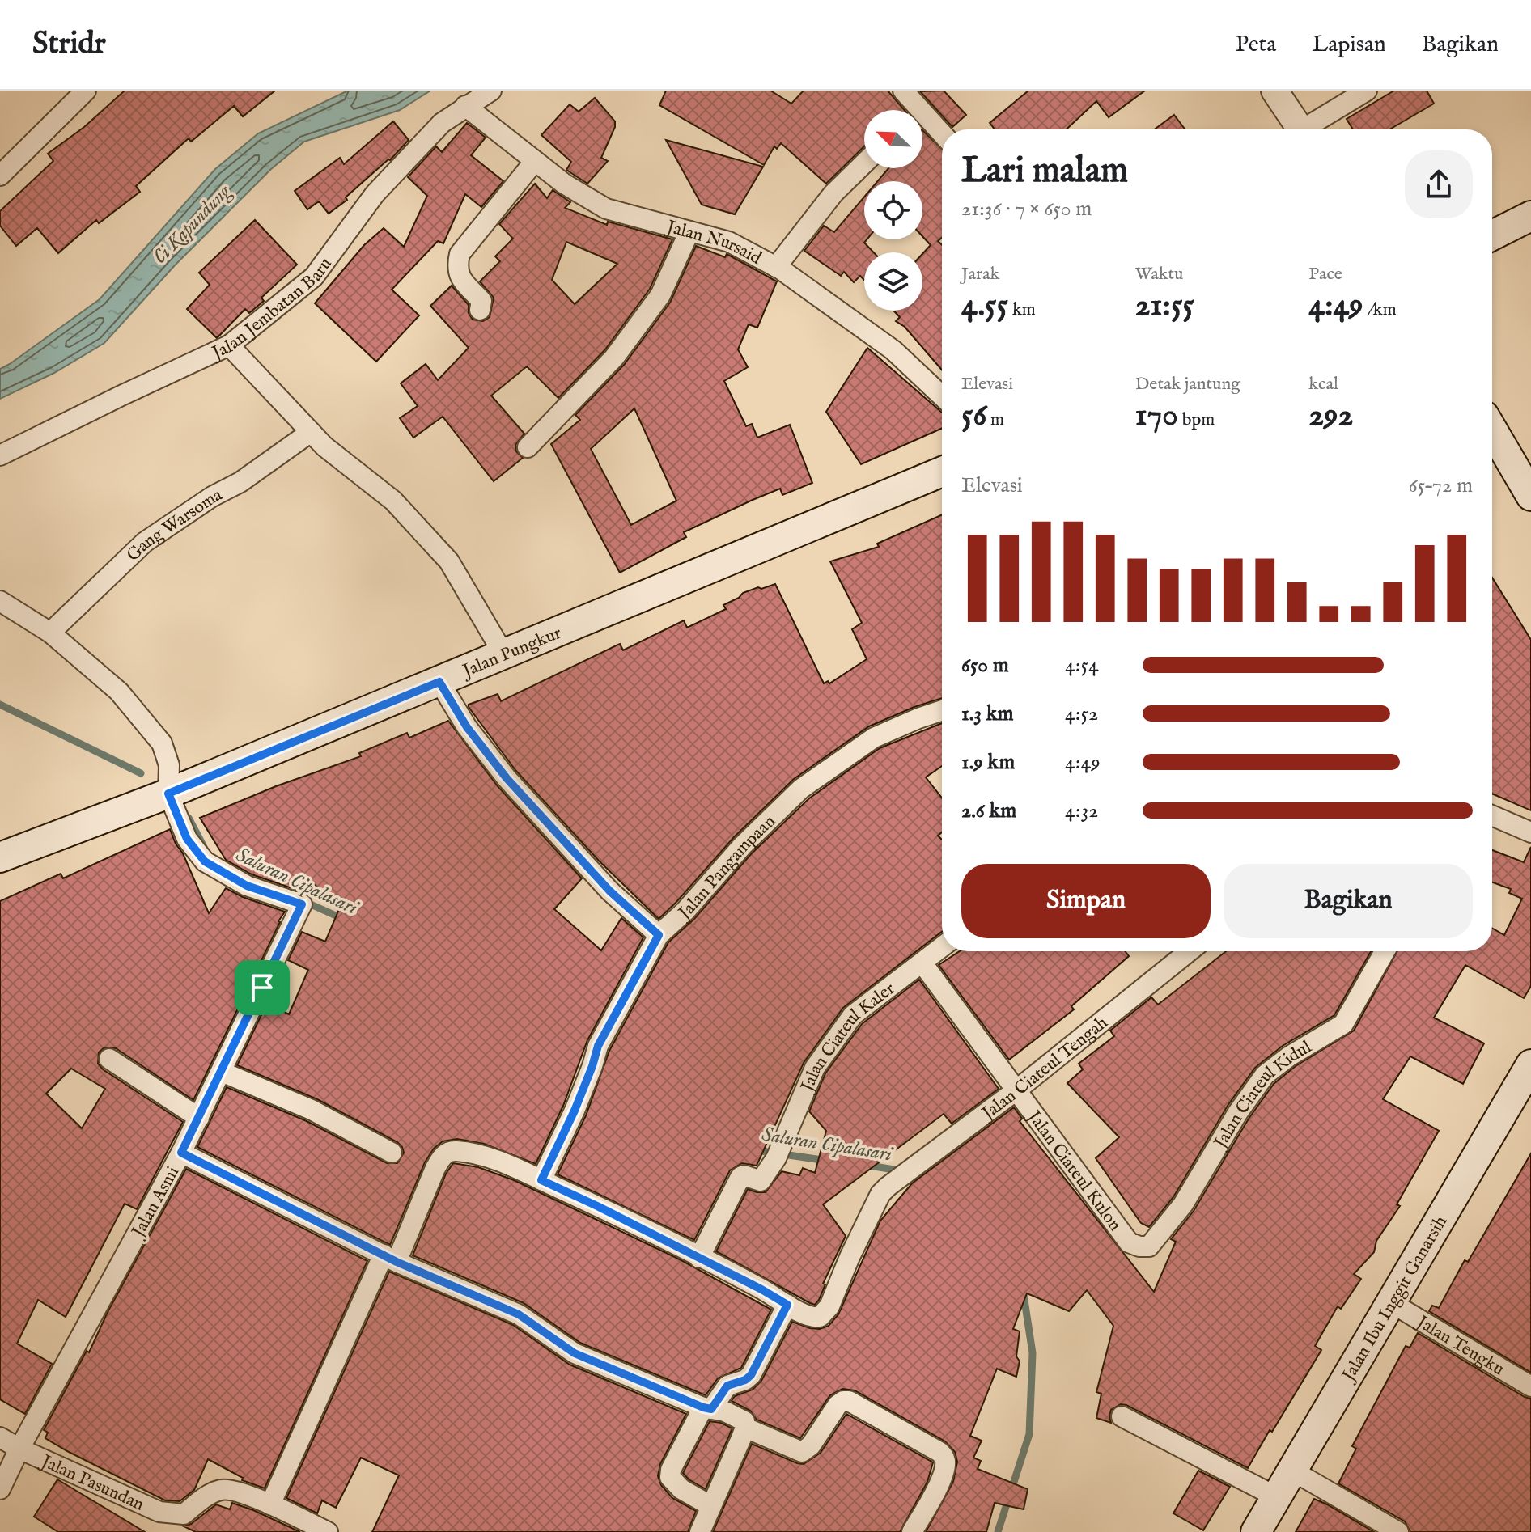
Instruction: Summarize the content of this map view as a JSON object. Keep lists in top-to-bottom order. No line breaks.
{"streets":{"main road":["Jalan Pungkur","Jalan Ibu Inggit Ganarsih"],"street":["Jalan Nursaid","Jalan Jembatan Baru","Gang Warsoma","Jalan Pangampaan","Jalan Ciateul Kaler","Jalan Ciateul Tengah","Jalan Ciateul Kidul","Jalan Ciateul Kulon","Jalan Asmi","Jalan Tengku","Jalan Pasundan"]},"crossings":[["Jalan Nursaid","Jalan Jembatan Baru"],["Jalan Pungkur","Jalan Asmi"],["Jalan Ciateul Kaler","Jalan Ciateul Kulon"],["Jalan Ciateul Tengah","Jalan Ciateul Kulon"],["Jalan Ciateul Kidul","Jalan Ciateul Kulon"],["Jalan Asmi","Jalan Pasundan"],["Jalan Ibu Inggit Ganarsih","Jalan Tengku"]],"water":["Ci Kapundung","Saluran Cipalasari"],"north":"top left","page":{"header":"Stridr","nav":["Peta","Lapisan","Bagikan"],"heading":["Lari malam","21:36 · 7 × 650 m"],"stats":[["Jarak","4.55 km"],["Waktu","21:55"],["Pace","4:49 /km"],["Elevasi","56 m"],["Detak jantung","170 bpm"],["kcal","292"]],"chart":["Elevasi","65–72 m"],"list":[{"name":"650 m","note":"4:54"},{"name":"1.3 km","note":"4:52"},{"name":"1.9 km","note":"4:49"},{"name":"2.6 km","note":"4:32"}],"buttons":["Simpan","Bagikan"]}}
